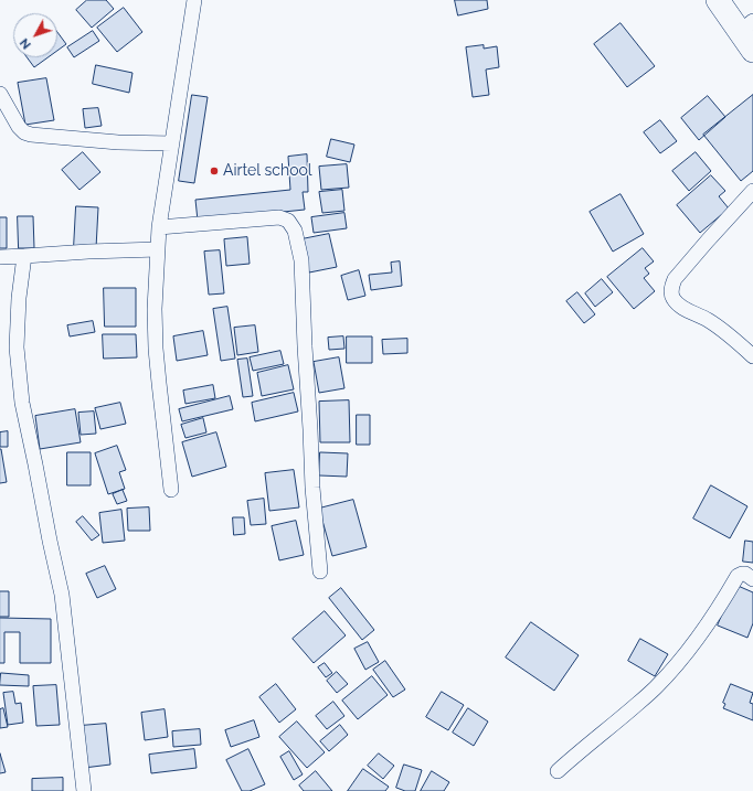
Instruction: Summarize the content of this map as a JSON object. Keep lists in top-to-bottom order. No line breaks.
{"places":["Airtel school"],"north":"bottom left"}
